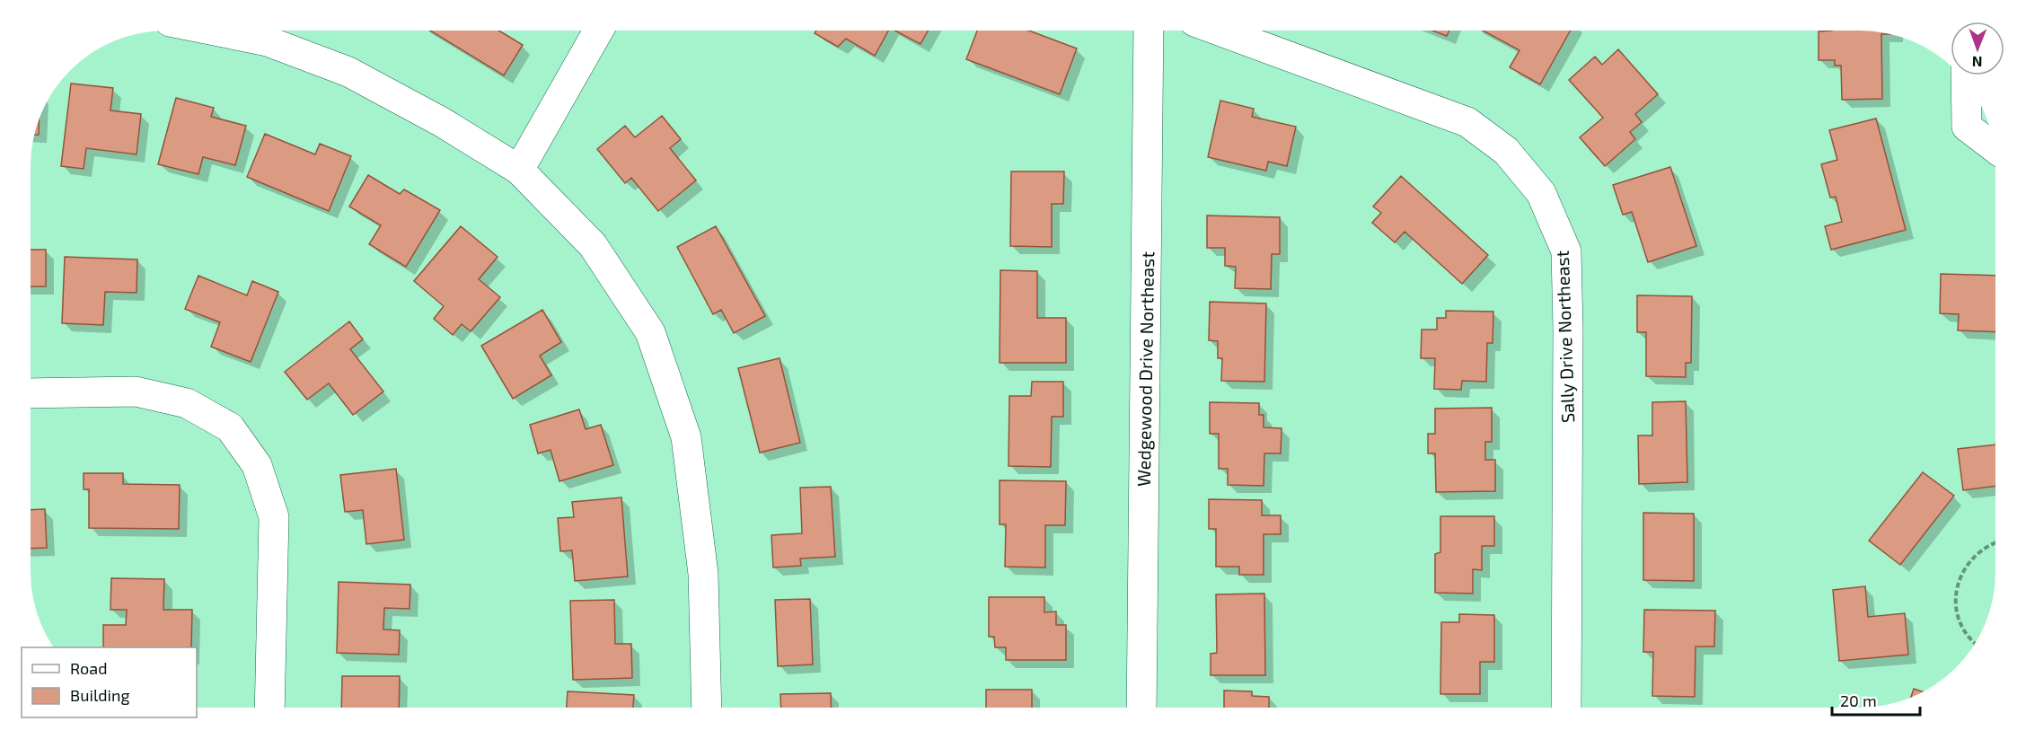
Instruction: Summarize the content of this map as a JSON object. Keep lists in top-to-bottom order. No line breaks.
{"streets":{"street":["Sally Drive Northeast","Wedgewood Drive Northeast"]},"legend":["Road","Building"],"scale_bar":"20 m","north":"bottom"}
